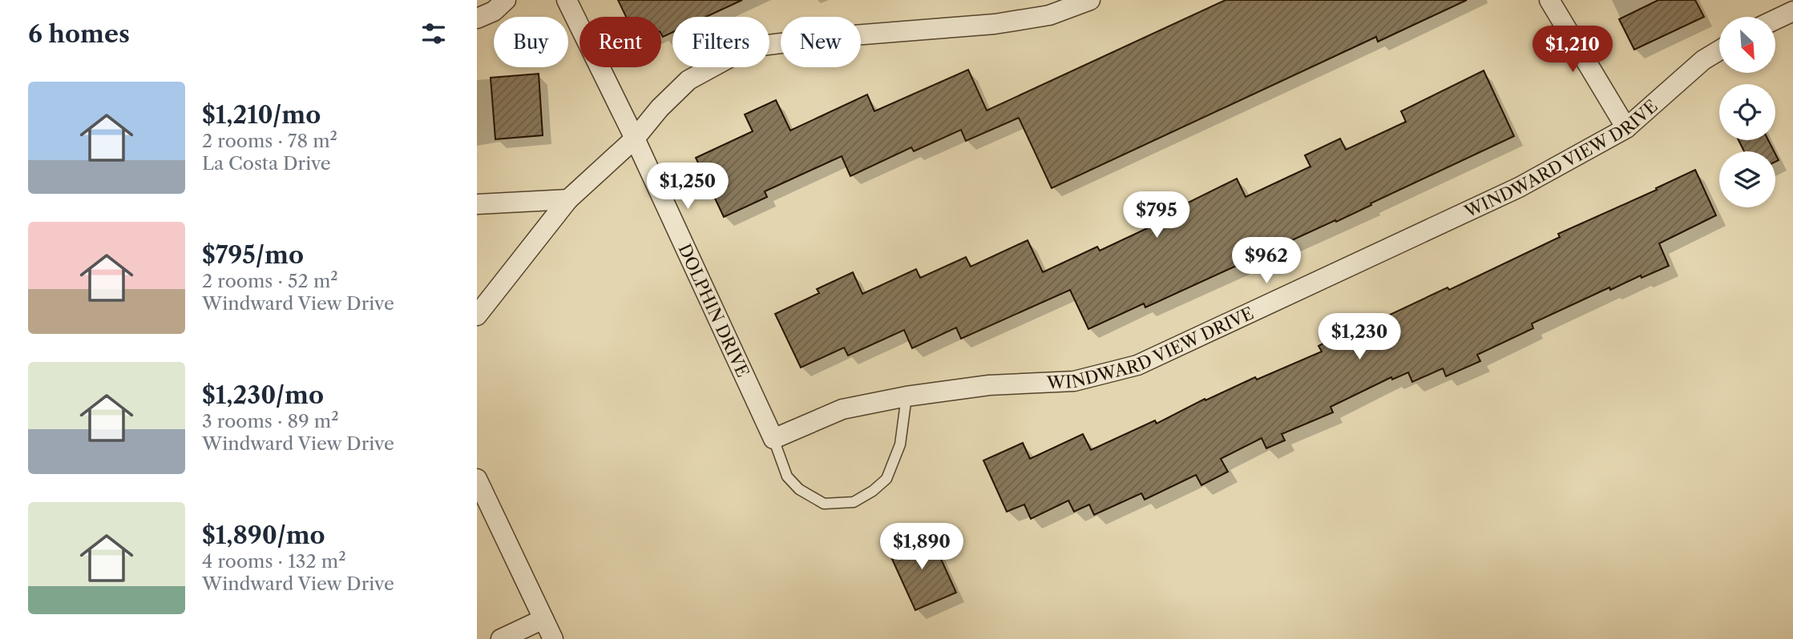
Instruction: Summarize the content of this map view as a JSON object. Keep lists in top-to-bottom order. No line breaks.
{"streets":{"street":["WINDWARD VIEW DRIVE","DOLPHIN DRIVE"]},"crossings":[["WINDWARD VIEW DRIVE","DOLPHIN DRIVE"]],"north":"bottom right","page":{"heading":"6 homes","chip":["Buy","Rent","Filters","New"],"price":["$1,210","$1,250","$795","$962","$1,230","$1,890"],"list":[{"name":"$1,210/mo","note":"2 rooms · 78 m² · La Costa Drive"},{"name":"$795/mo","note":"2 rooms · 52 m² · Windward View Drive"},{"name":"$1,230/mo","note":"3 rooms · 89 m² · Windward View Drive"},{"name":"$1,890/mo","note":"4 rooms · 132 m² · Windward View Drive"}]}}
